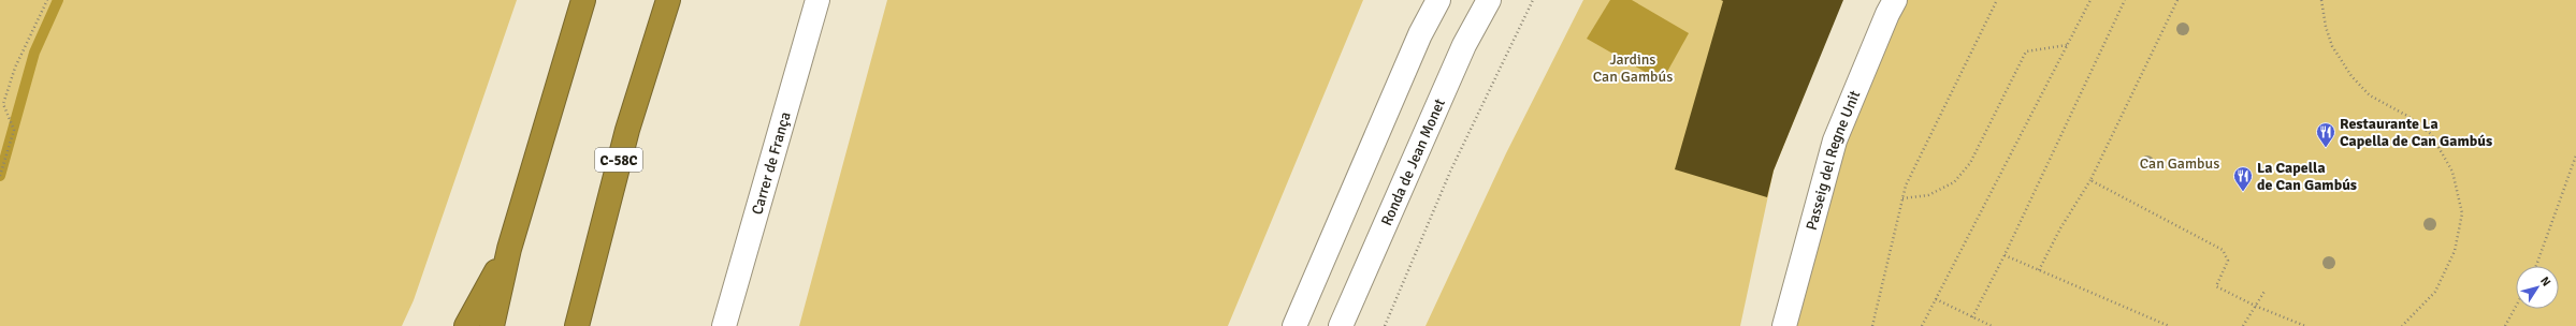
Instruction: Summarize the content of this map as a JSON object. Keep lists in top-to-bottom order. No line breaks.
{"streets":{"highway":["C-58C"],"street":["Passeig del Regne Unit","Ronda de Jean Monet","Carrer de França"]},"parks":["Jardins Can Gambús","Can Gambus"],"places":{"restaurant":["Restaurante La Capella de Can Gambús","La Capella de Can Gambús"]},"north":"top right"}
